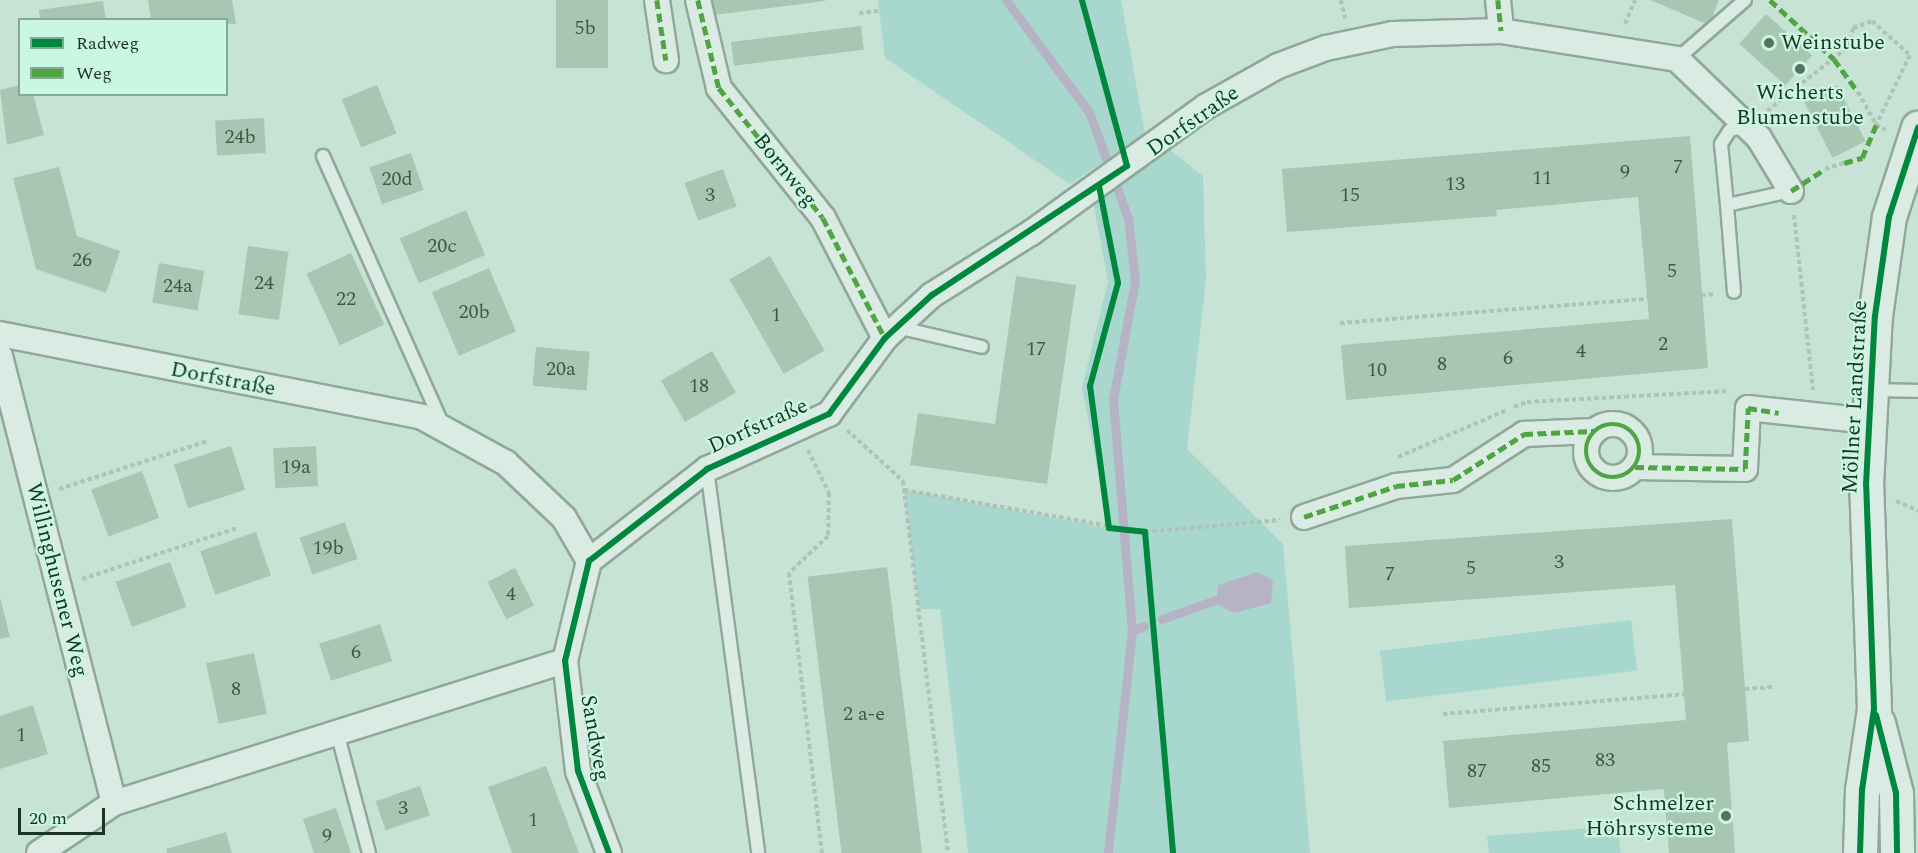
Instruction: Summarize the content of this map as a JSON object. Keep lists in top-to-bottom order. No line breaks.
{"streets":{"main road":["Möllner Landstraße"],"street":["Dorfstraße","Bornweg","Willinghusener Weg","Sandweg"]},"crossings":[["Dorfstraße","Bornweg"]],"places":["Weinstube","Wicherts Blumenstube","Schmelzer Höhrsysteme"],"house_numbers":["5b","24b","7","9","11","20d","13","3","15","20c","26","5","24","24a","22","20b","1","2","17","4","6","8","20a","10","18","19a","19b","3","5","7","4","6","8","2 a-e","1","83","85","87","3","1","9"],"legend":["Radweg","Weg"],"scale_bar":"20 m"}
